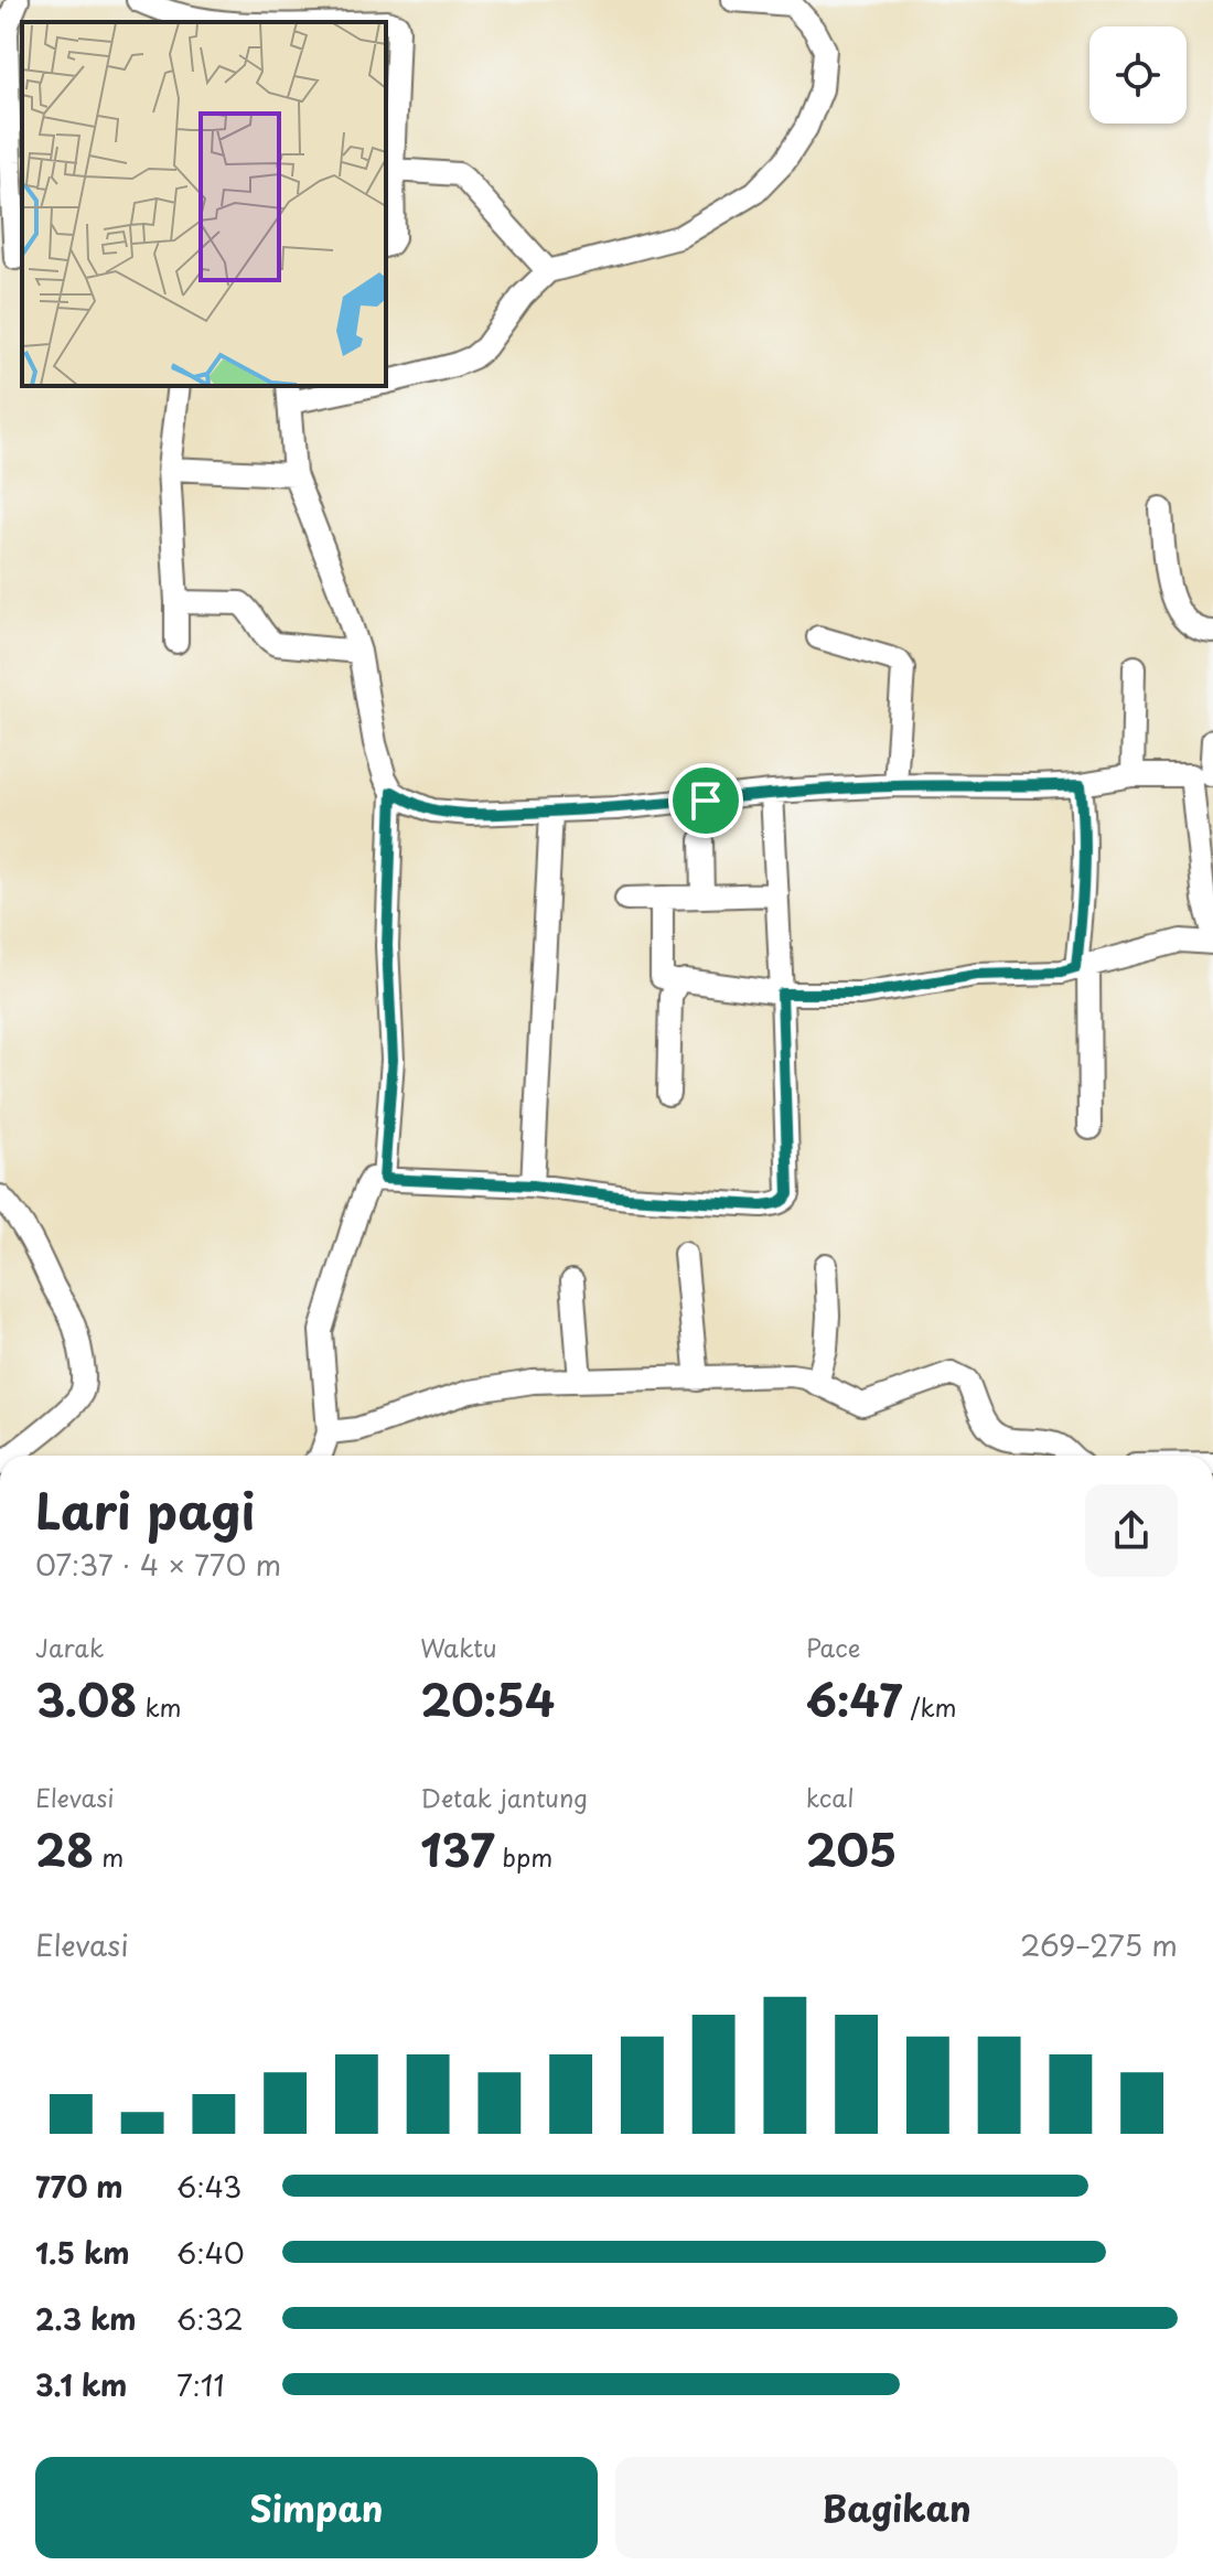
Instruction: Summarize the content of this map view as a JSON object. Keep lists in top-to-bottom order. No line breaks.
{"page":{"heading":["Lari pagi","07:37 · 4 × 770 m"],"stats":[["Jarak","3.08 km"],["Waktu","20:54"],["Pace","6:47 /km"],["Elevasi","28 m"],["Detak jantung","137 bpm"],["kcal","205"]],"chart":["Elevasi","269–275 m"],"list":[{"name":"770 m","note":"6:43"},{"name":"1.5 km","note":"6:40"},{"name":"2.3 km","note":"6:32"},{"name":"3.1 km","note":"7:11"}],"buttons":["Simpan","Bagikan"]}}
